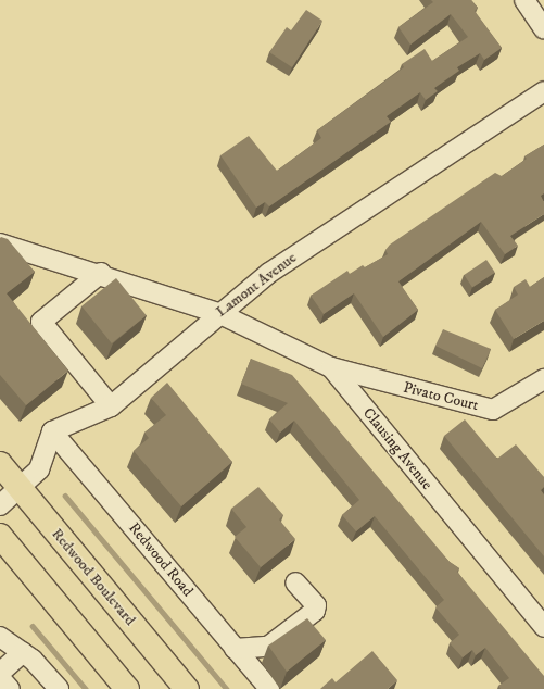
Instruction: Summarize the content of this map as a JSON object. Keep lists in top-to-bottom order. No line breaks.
{"streets":{"main road":["Redwood Boulevard"],"street":["Lamont Avenue","Pivato Court","Clausing Avenue","Redwood Road"]},"crossings":[["Lamont Avenue","Clausing Avenue"],["Lamont Avenue","Redwood Road"],["Pivato Court","Clausing Avenue"]]}
